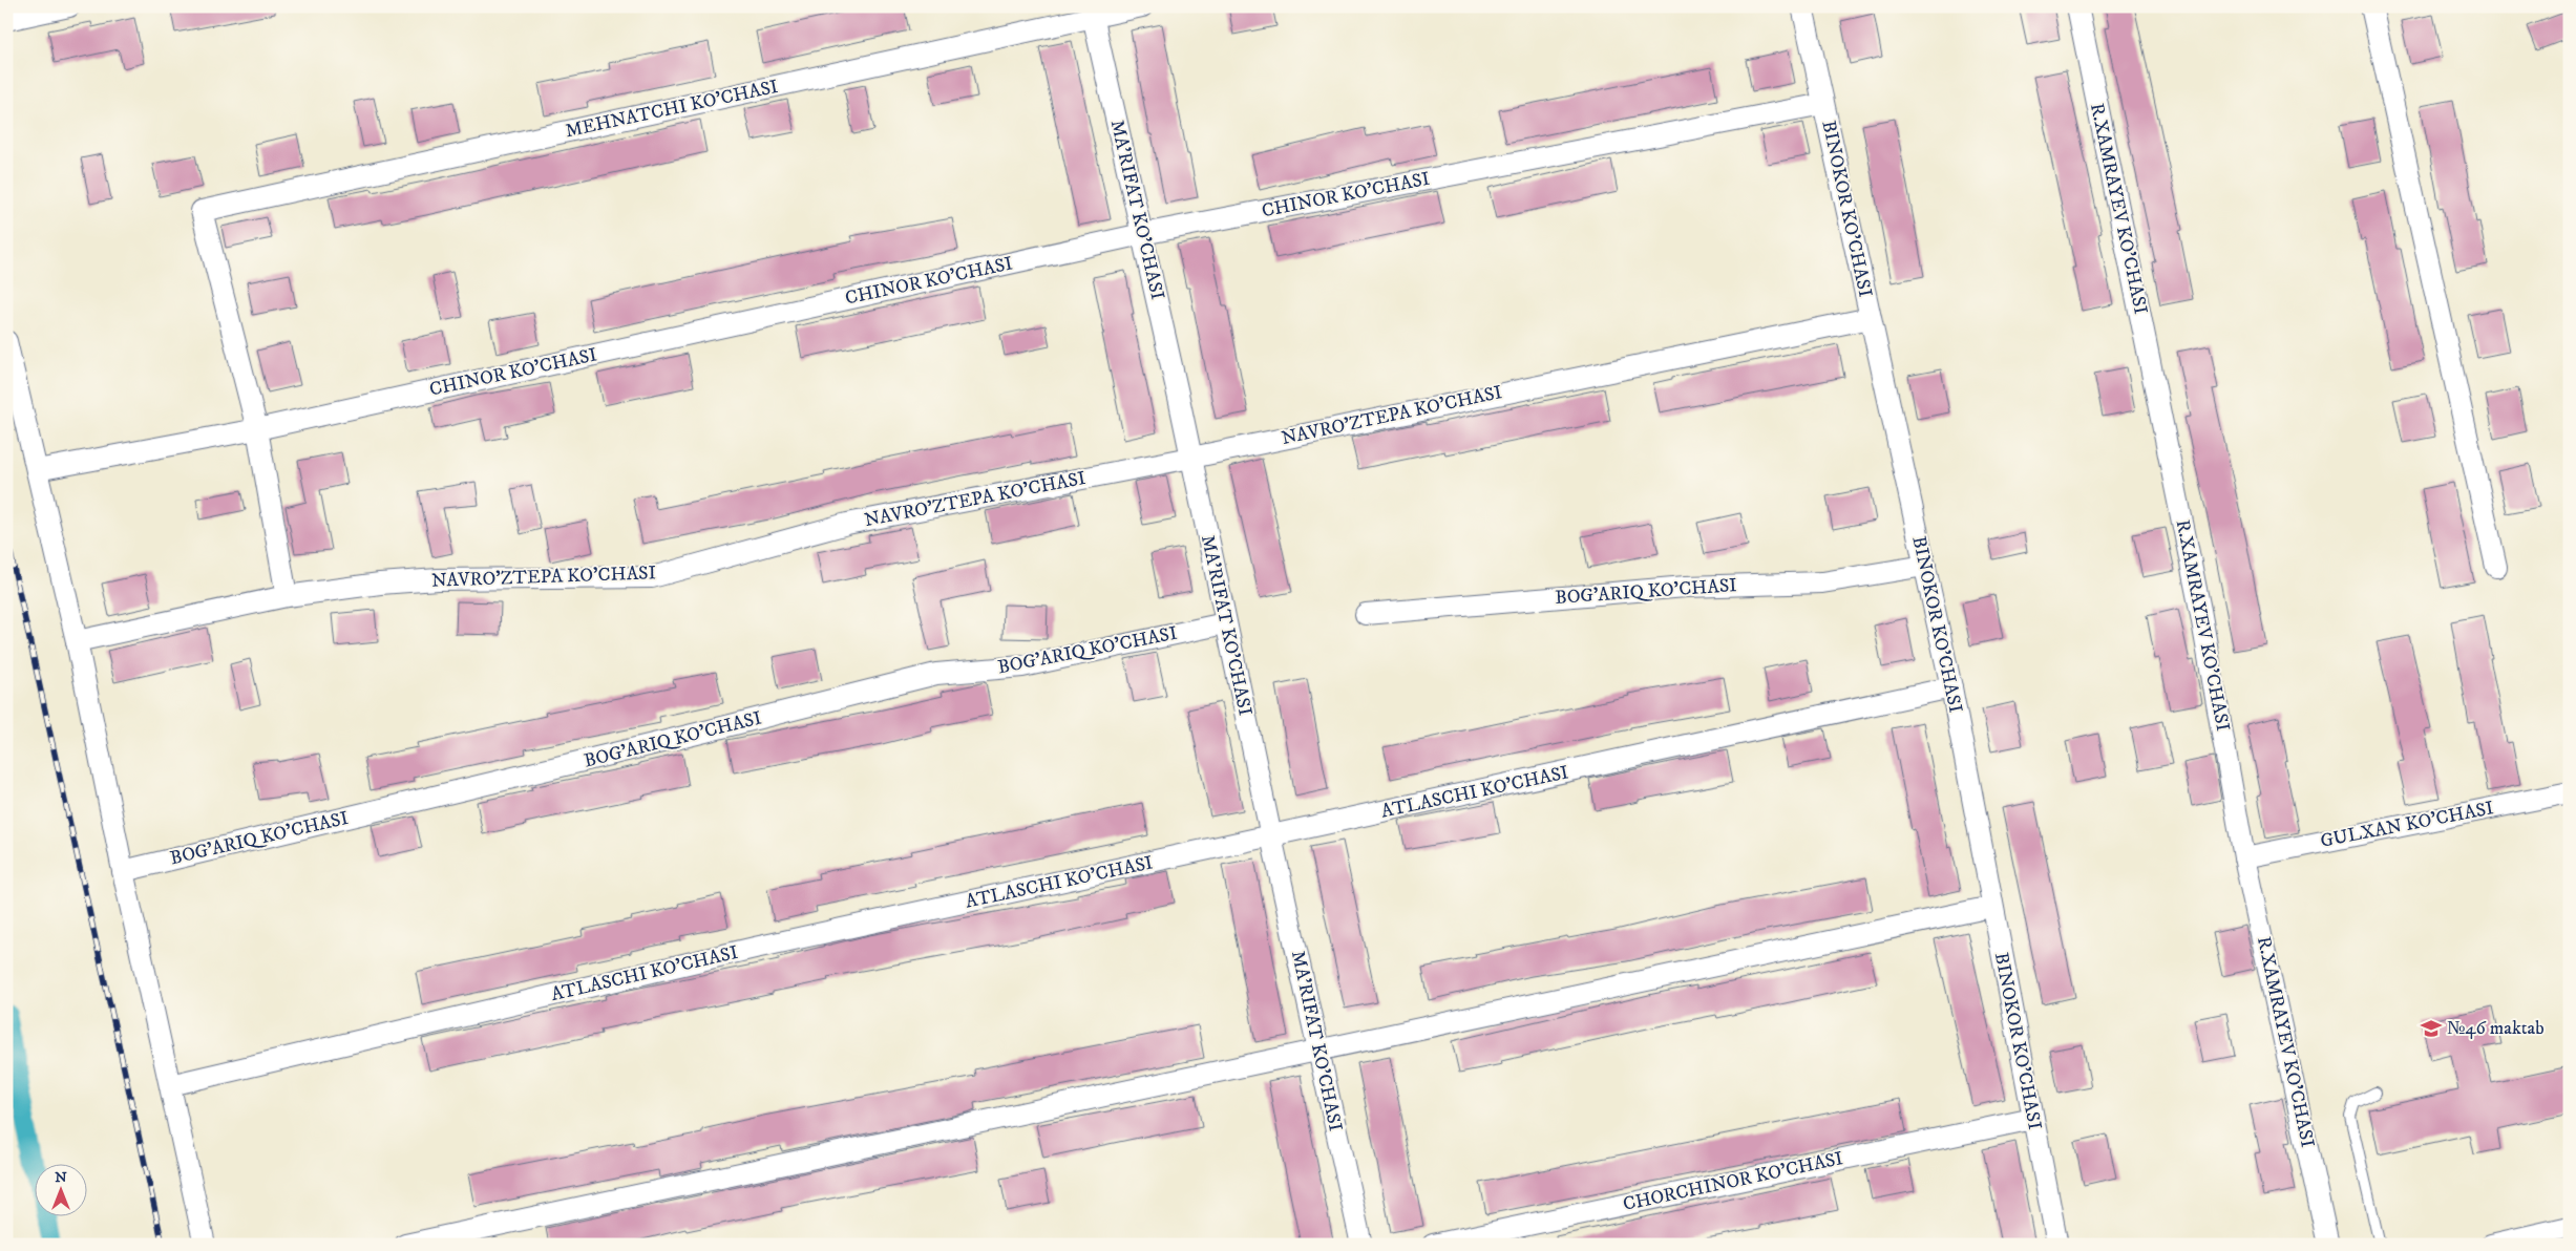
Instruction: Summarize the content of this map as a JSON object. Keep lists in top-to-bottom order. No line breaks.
{"streets":{"street":["MEHNATCHI KO'CHASI","CHINOR KO'CHASI","BINOKOR KO'CHASI","R.XAMRAYEV KO'CHASI","MA'RIFAT KO'CHASI","NAVRO'ZTEPA KO'CHASI","BOG'ARIQ KO'CHASI","ATLASCHI KO'CHASI","GULXAN KO'CHASI","CHORCHINOR KO'CHASI"]},"crossings":[["MEHNATCHI KO'CHASI","CHINOR KO'CHASI"],["MEHNATCHI KO'CHASI","MA'RIFAT KO'CHASI"],["CHINOR KO'CHASI","BINOKOR KO'CHASI"],["CHINOR KO'CHASI","MA'RIFAT KO'CHASI"],["BINOKOR KO'CHASI","NAVRO'ZTEPA KO'CHASI"],["BINOKOR KO'CHASI","BOG'ARIQ KO'CHASI"],["BINOKOR KO'CHASI","ATLASCHI KO'CHASI"],["BINOKOR KO'CHASI","CHORCHINOR KO'CHASI"],["R.XAMRAYEV KO'CHASI","GULXAN KO'CHASI"],["MA'RIFAT KO'CHASI","NAVRO'ZTEPA KO'CHASI"],["MA'RIFAT KO'CHASI","BOG'ARIQ KO'CHASI"],["MA'RIFAT KO'CHASI","ATLASCHI KO'CHASI"]],"places":{"school or university":["№46 maktab"]},"north":"top"}
